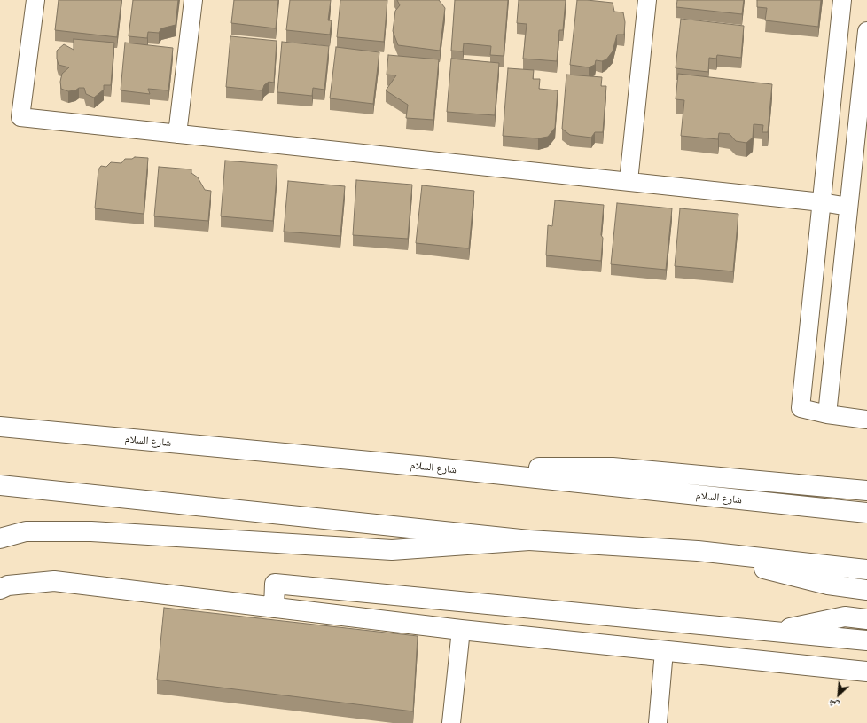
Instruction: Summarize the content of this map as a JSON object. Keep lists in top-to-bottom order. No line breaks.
{"streets":{"main road":["شارع السلام"]},"north":"bottom left"}
